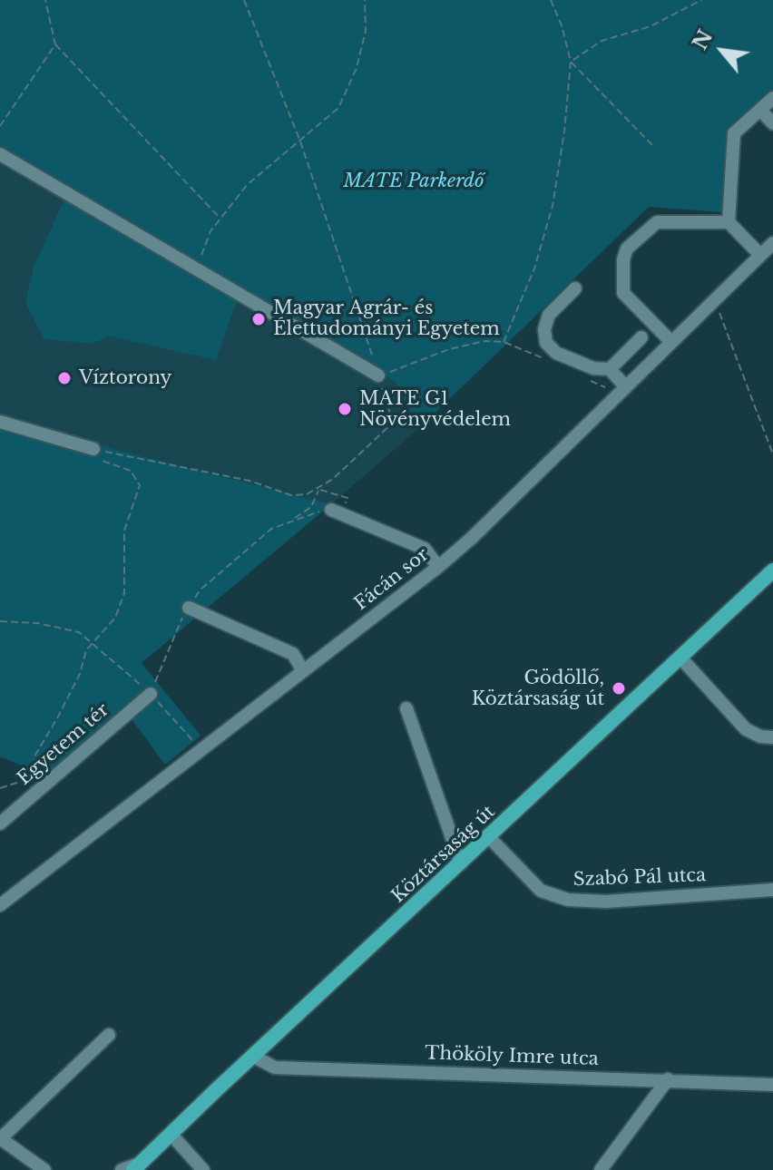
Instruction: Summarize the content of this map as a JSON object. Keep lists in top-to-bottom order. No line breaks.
{"streets":{"main road":["Köztársaság út"],"street":["Fácán sor","Egyetem tér","Szabó Pál utca","Thököly Imre utca"]},"crossings":[["Köztársaság út","Szabó Pál utca"],["Köztársaság út","Thököly Imre utca"]],"parks":["MATE Parkerdő"],"places":["Magyar Agrár- és Élettudományi Egyetem","Víztorony","MATE G1 Növényvédelem","Gödöllő, Köztársaság út"],"north":"top left"}
